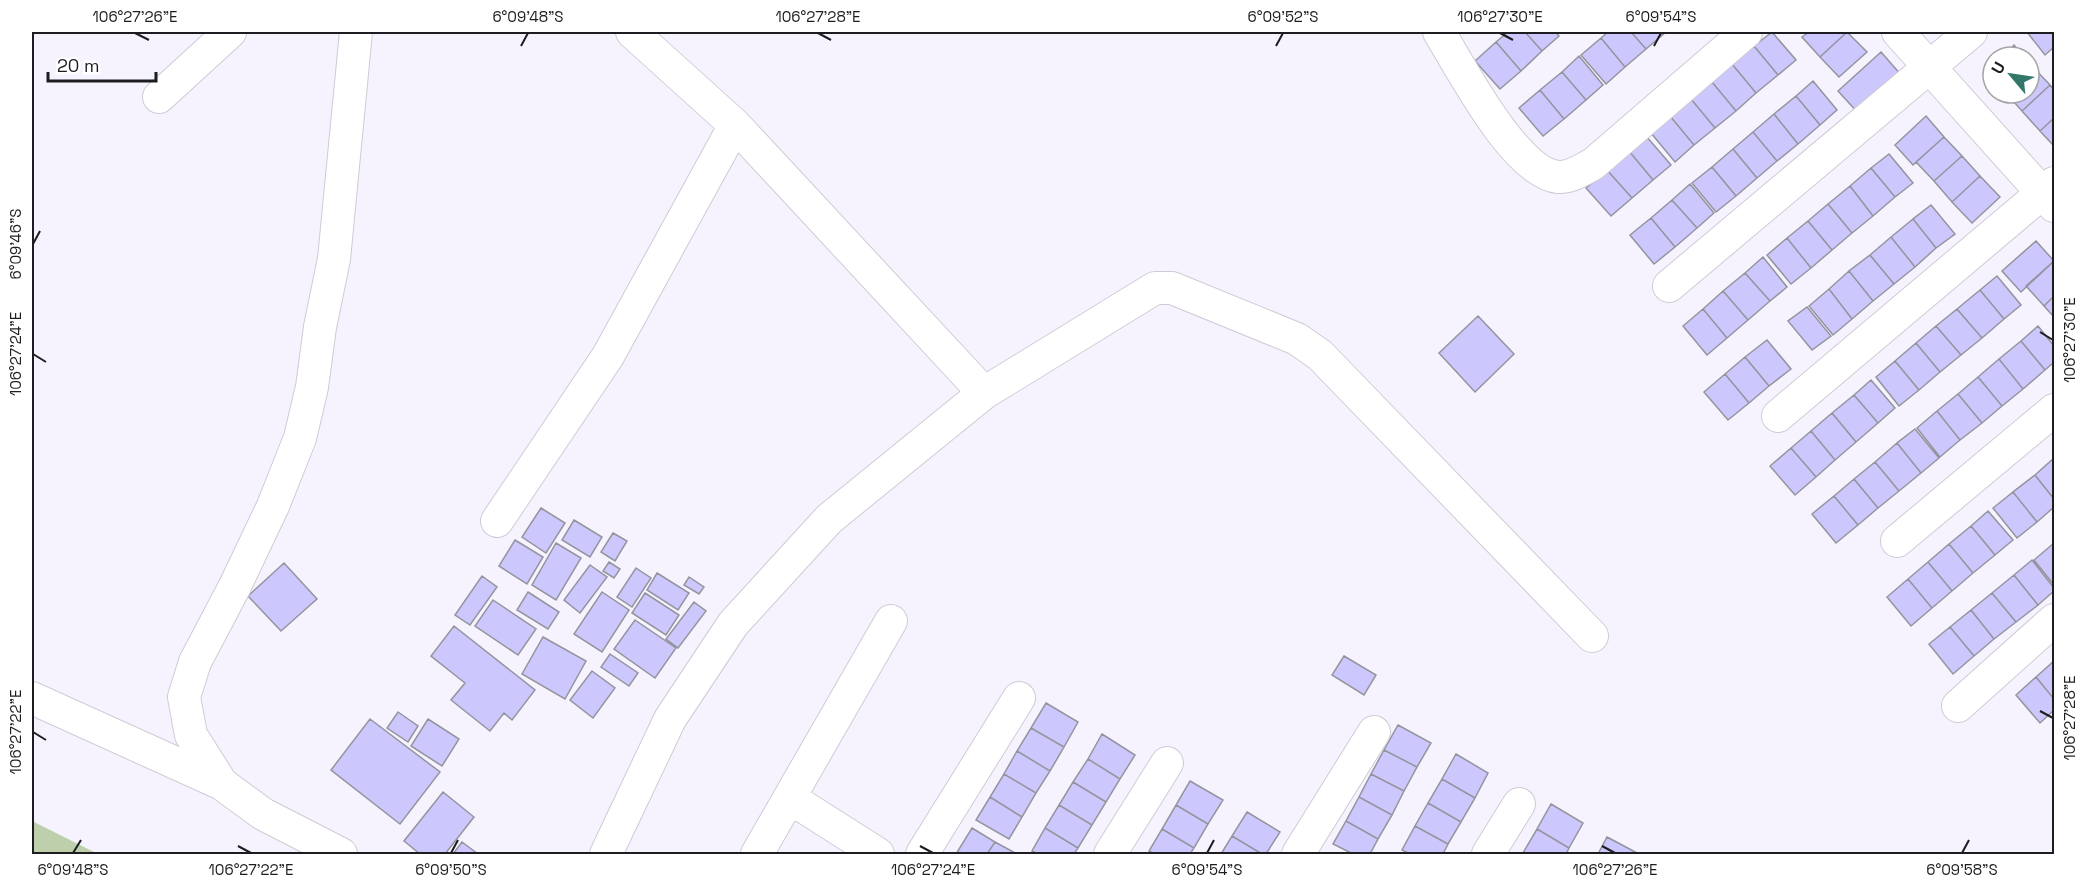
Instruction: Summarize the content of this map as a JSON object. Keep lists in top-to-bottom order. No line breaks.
{"scale_bar":"20 m","north":"top left","coordinates":["106°27'26\"E","6°09'48\"S","106°27'28\"E","6°09'52\"S","106°27'30\"E","6°09'54\"S","6°09'46\"S","106°27'24\"E","106°27'22\"E","6°09'50\"S","6°09'58\"S"]}
